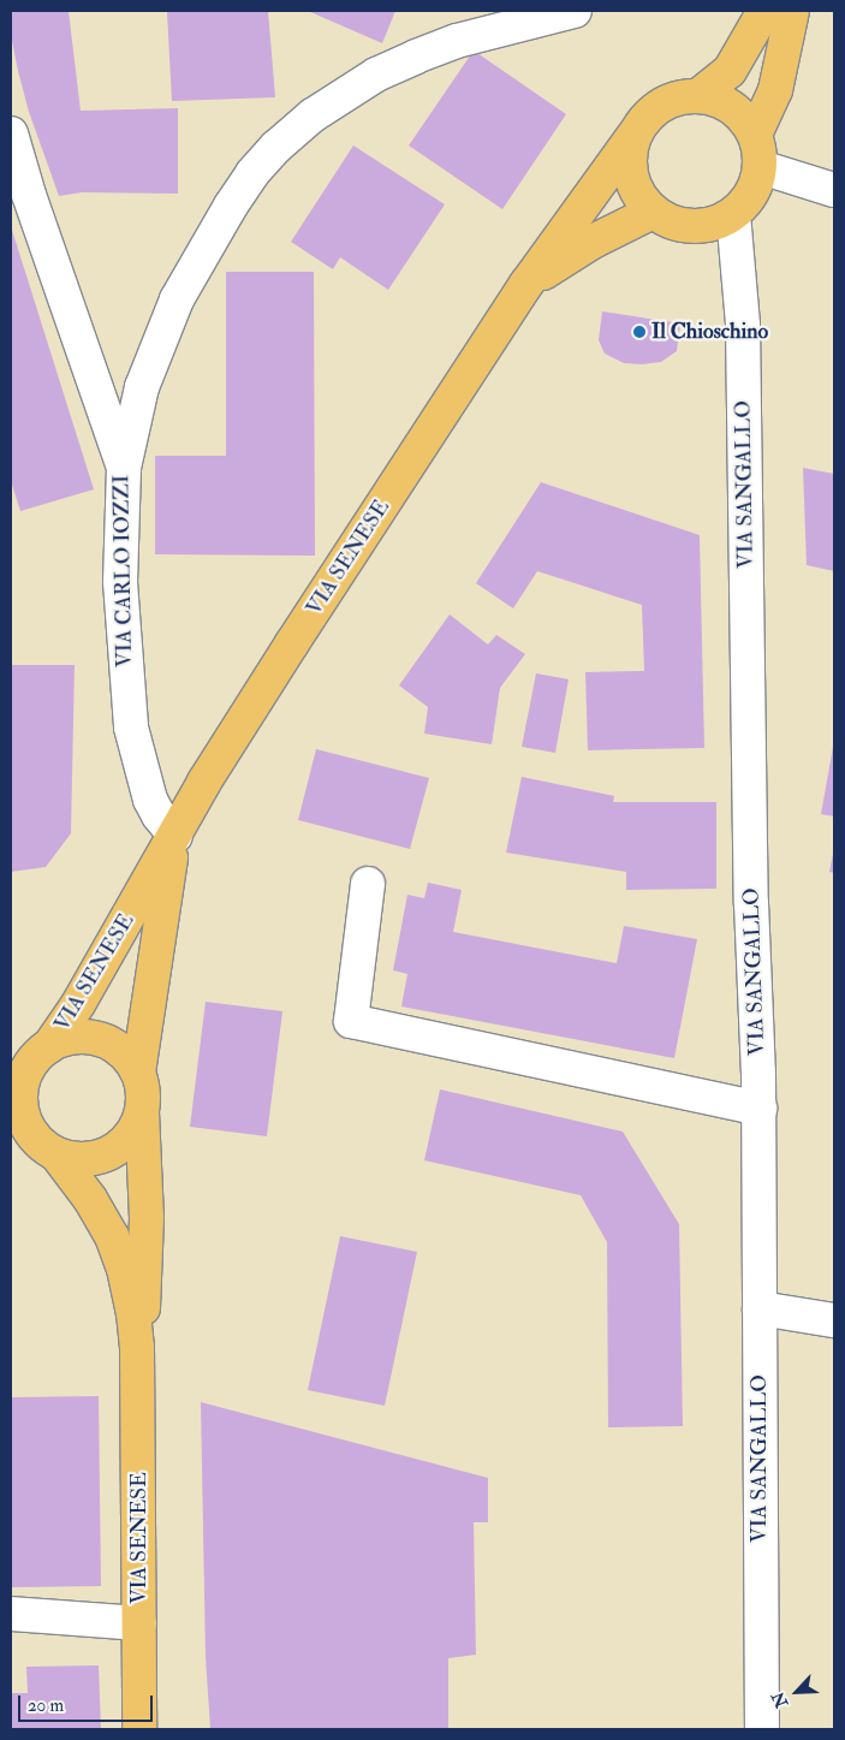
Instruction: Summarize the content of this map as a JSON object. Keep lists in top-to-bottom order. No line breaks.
{"streets":{"main road":["VIA SENESE"],"street":["VIA SANGALLO","VIA CARLO IOZZI"]},"crossings":[["VIA SANGALLO","VIA SENESE"],["VIA SENESE","VIA CARLO IOZZI"]],"places":["Il Chioschino"],"scale_bar":"20 m","north":"bottom left"}
